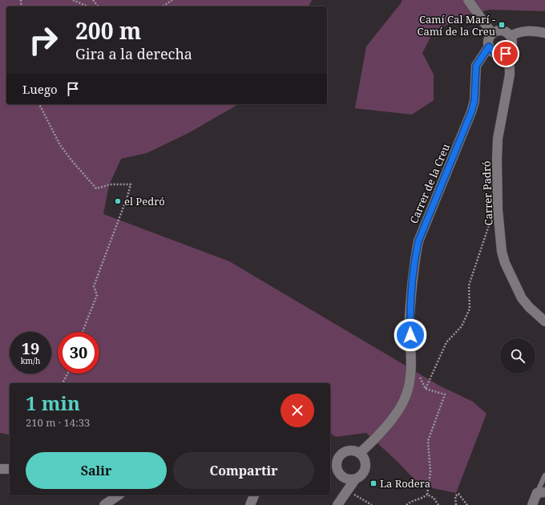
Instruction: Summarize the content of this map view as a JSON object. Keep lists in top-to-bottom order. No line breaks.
{"streets":{"street":["Carrer de la Creu","Carrer Padró"]},"crossings":[["Carrer de la Creu","Carrer Padró"]],"places":{"transit":["Camí Cal Marí - Camí de la Creu","La Rodera"],"other":["el Pedró"]},"page":{"turn":["200 m","Gira a la derecha"],"then":"Luego","speed":"19 km/h","limit":"30","heading":["1 min","210 m · 14:33"],"buttons":["Salir","Compartir"]}}
